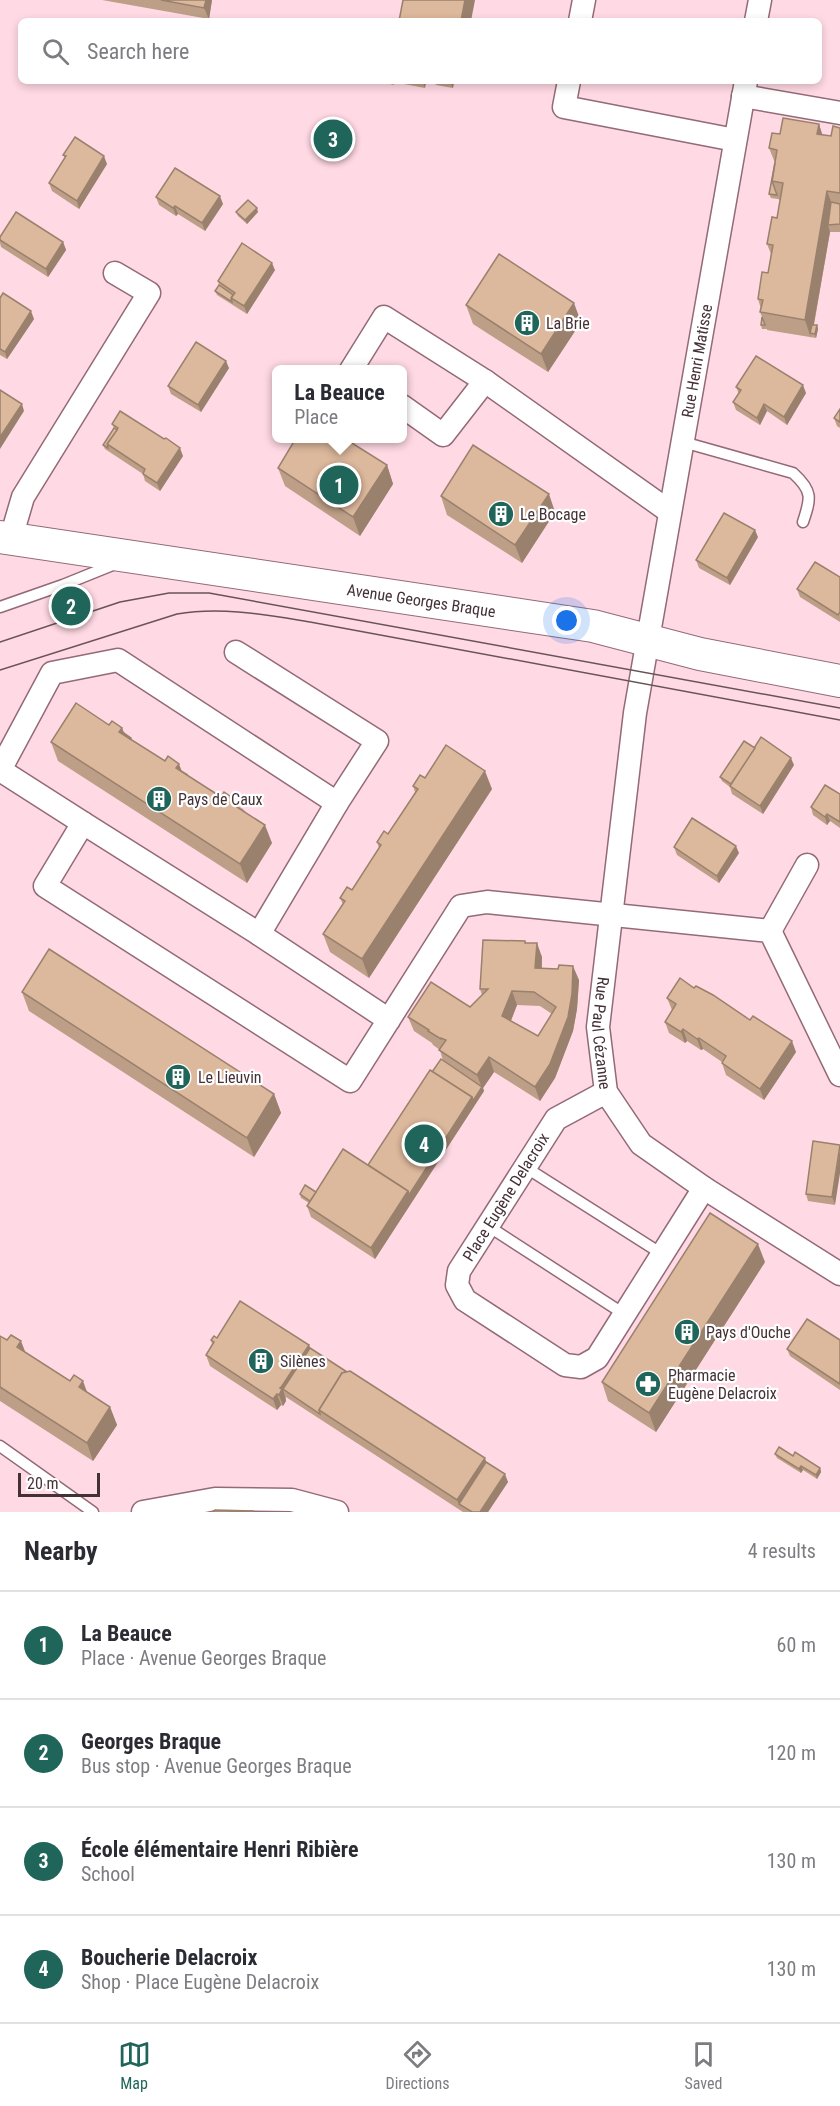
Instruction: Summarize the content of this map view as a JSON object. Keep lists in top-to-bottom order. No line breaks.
{"streets":{"street":["Rue Henri Matisse","Avenue Georges Braque","Rue Paul Cézanne","Place Eugène Delacroix"]},"crossings":[["Rue Henri Matisse","Avenue Georges Braque"],["Rue Henri Matisse","Rue Paul Cézanne"],["Avenue Georges Braque","Rue Paul Cézanne"],["Rue Paul Cézanne","Place Eugène Delacroix"]],"places":{"building":["La Brie","Le Bocage","Pays de Caux","Le Lieuvin","Pays d'Ouche","Silènes"],"pharmacy":["Pharmacie Eugène Delacroix"]},"scale_bar":"20 m","page":{"search":"Search here","pins":["3","1","2","4"],"popup":["La Beauce","Place"],"scale":"20 m","heading":["Nearby","4 results"],"list":[{"mark":"1","name":"La Beauce","note":"Place · Avenue Georges Braque","value":"60 m"},{"mark":"2","name":"Georges Braque","note":"Bus stop · Avenue Georges Braque","value":"120 m"},{"mark":"3","name":"École élémentaire Henri Ribière","note":"School","value":"130 m"},{"mark":"4","name":"Boucherie Delacroix","note":"Shop · Place Eugène Delacroix","value":"130 m"}],"nav":["Map","Directions","Saved"]}}
